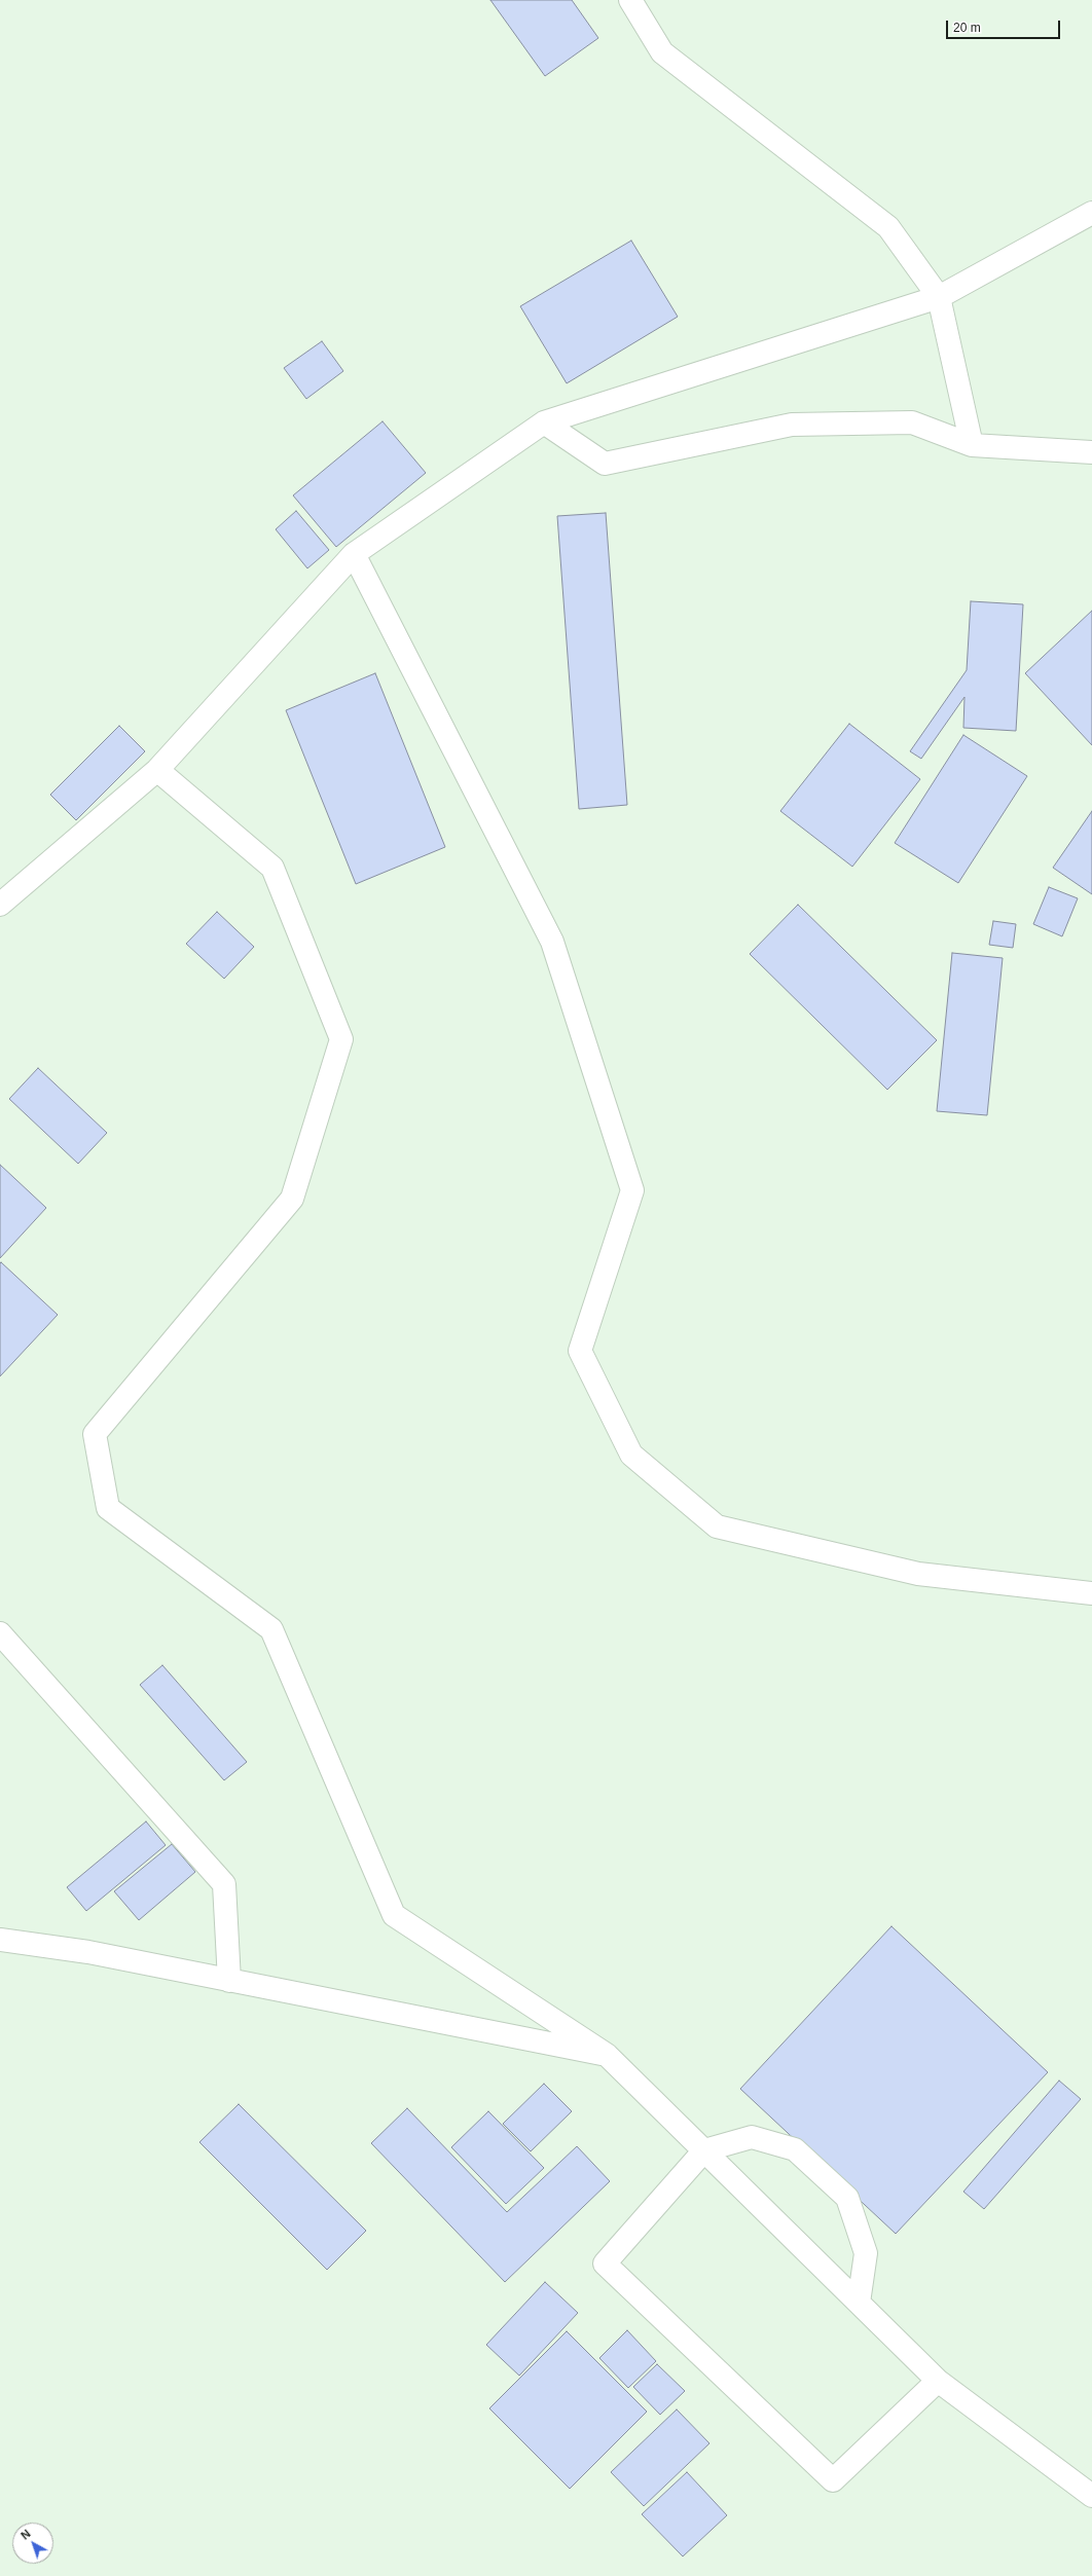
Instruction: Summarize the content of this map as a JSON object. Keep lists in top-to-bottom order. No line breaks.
{"scale_bar":"20 m","north":"top left"}
